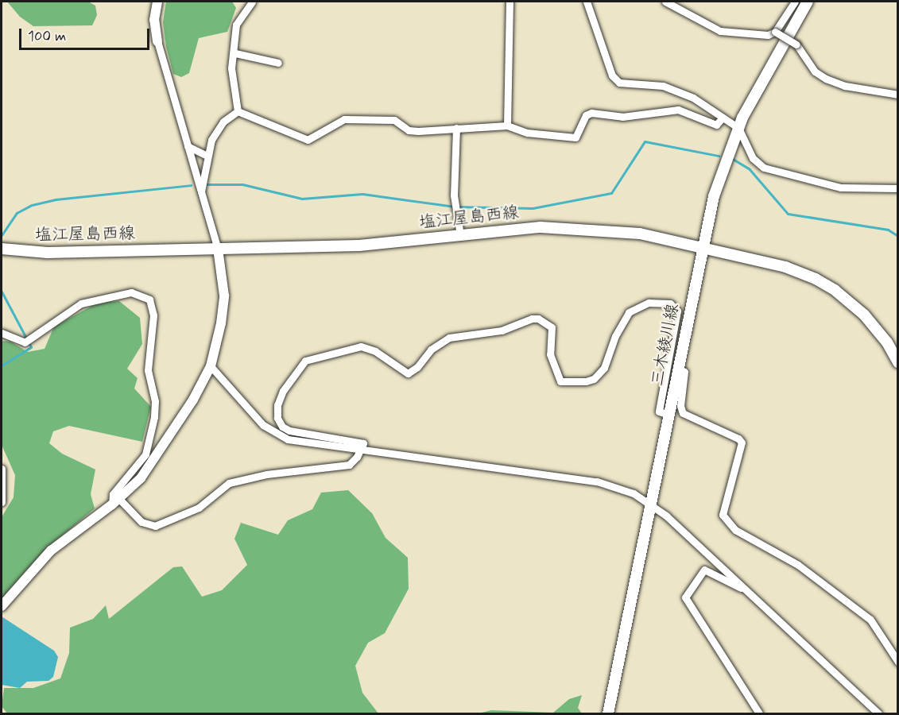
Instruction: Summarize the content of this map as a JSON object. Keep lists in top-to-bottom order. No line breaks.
{"streets":{"main road":["塩江屋島西線","三木綾川線"]},"crossings":[["塩江屋島西線","三木綾川線"]],"scale_bar":"100 m"}
